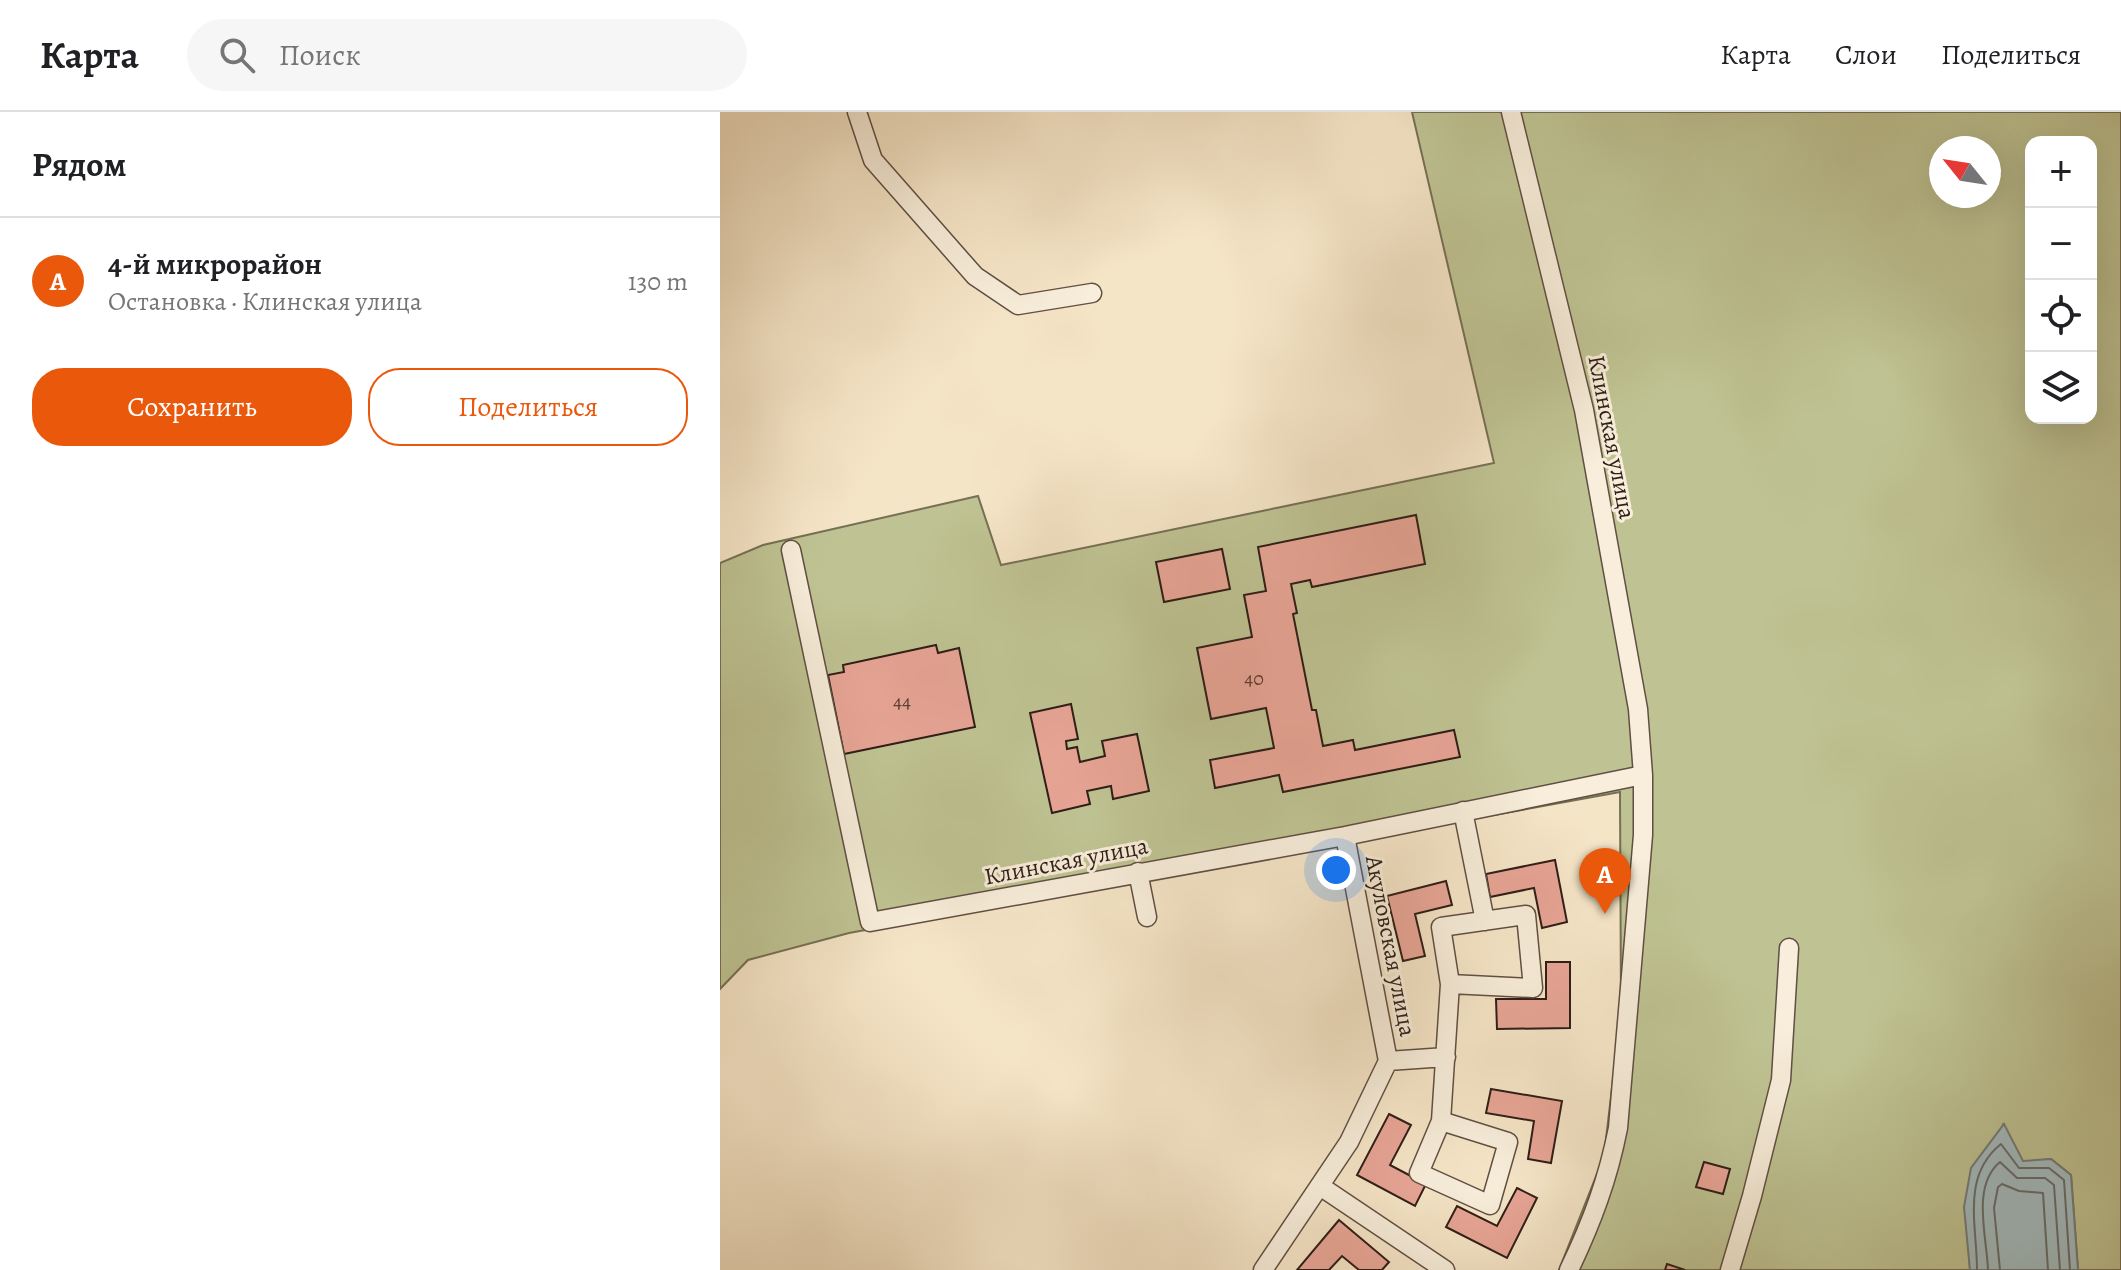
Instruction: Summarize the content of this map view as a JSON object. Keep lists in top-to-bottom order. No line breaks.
{"streets":{"street":["Клинская улица","Акуловская улица"]},"crossings":[["Клинская улица","Акуловская улица"]],"house_numbers":["40","44"],"north":"top left","page":{"header":"Карта","search":"Поиск","nav":["Карта","Слои","Поделиться"],"heading":"Рядом","map_buttons":["+","−"],"list":[{"mark":"A","name":"4-й микрорайон","note":"Остановка · Клинская улица","value":"130 m"}],"buttons":["Сохранить","Поделиться"],"pins":"A"}}
